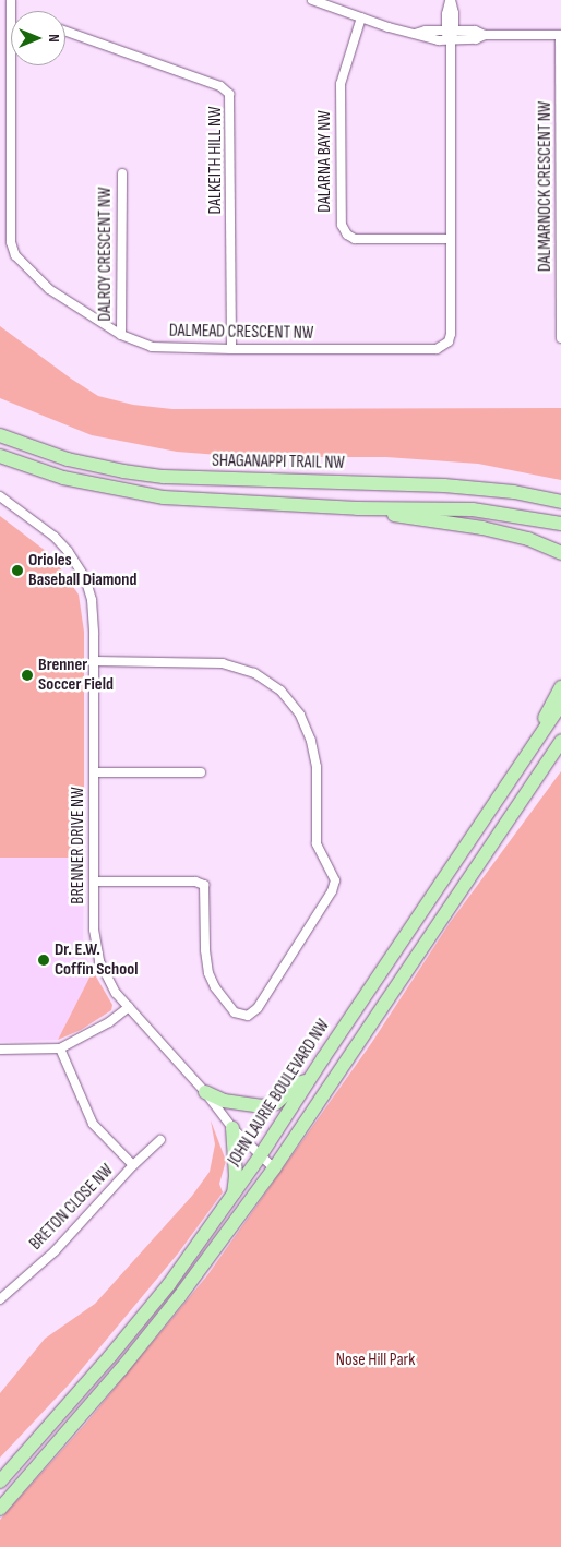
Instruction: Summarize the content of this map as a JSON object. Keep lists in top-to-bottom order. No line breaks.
{"streets":{"main road":["SHAGANAPPI TRAIL NW","JOHN LAURIE BOULEVARD NW"],"street":["DALKEITH HILL NW","DALARNA BAY NW","DALMARNOCK CRESCENT NW","DALROY CRESCENT NW","DALMEAD CRESCENT NW","BRENNER DRIVE NW","BRETON CLOSE NW"]},"crossings":[["DALKEITH HILL NW","DALMEAD CRESCENT NW"],["DALARNA BAY NW","DALMEAD CRESCENT NW"],["DALROY CRESCENT NW","DALMEAD CRESCENT NW"],["BRENNER DRIVE NW","JOHN LAURIE BOULEVARD NW"]],"parks":["Nose Hill Park"],"places":["Orioles Baseball Diamond","Brenner Soccer Field","Dr. E.W. Coffin School"],"north":"right"}
